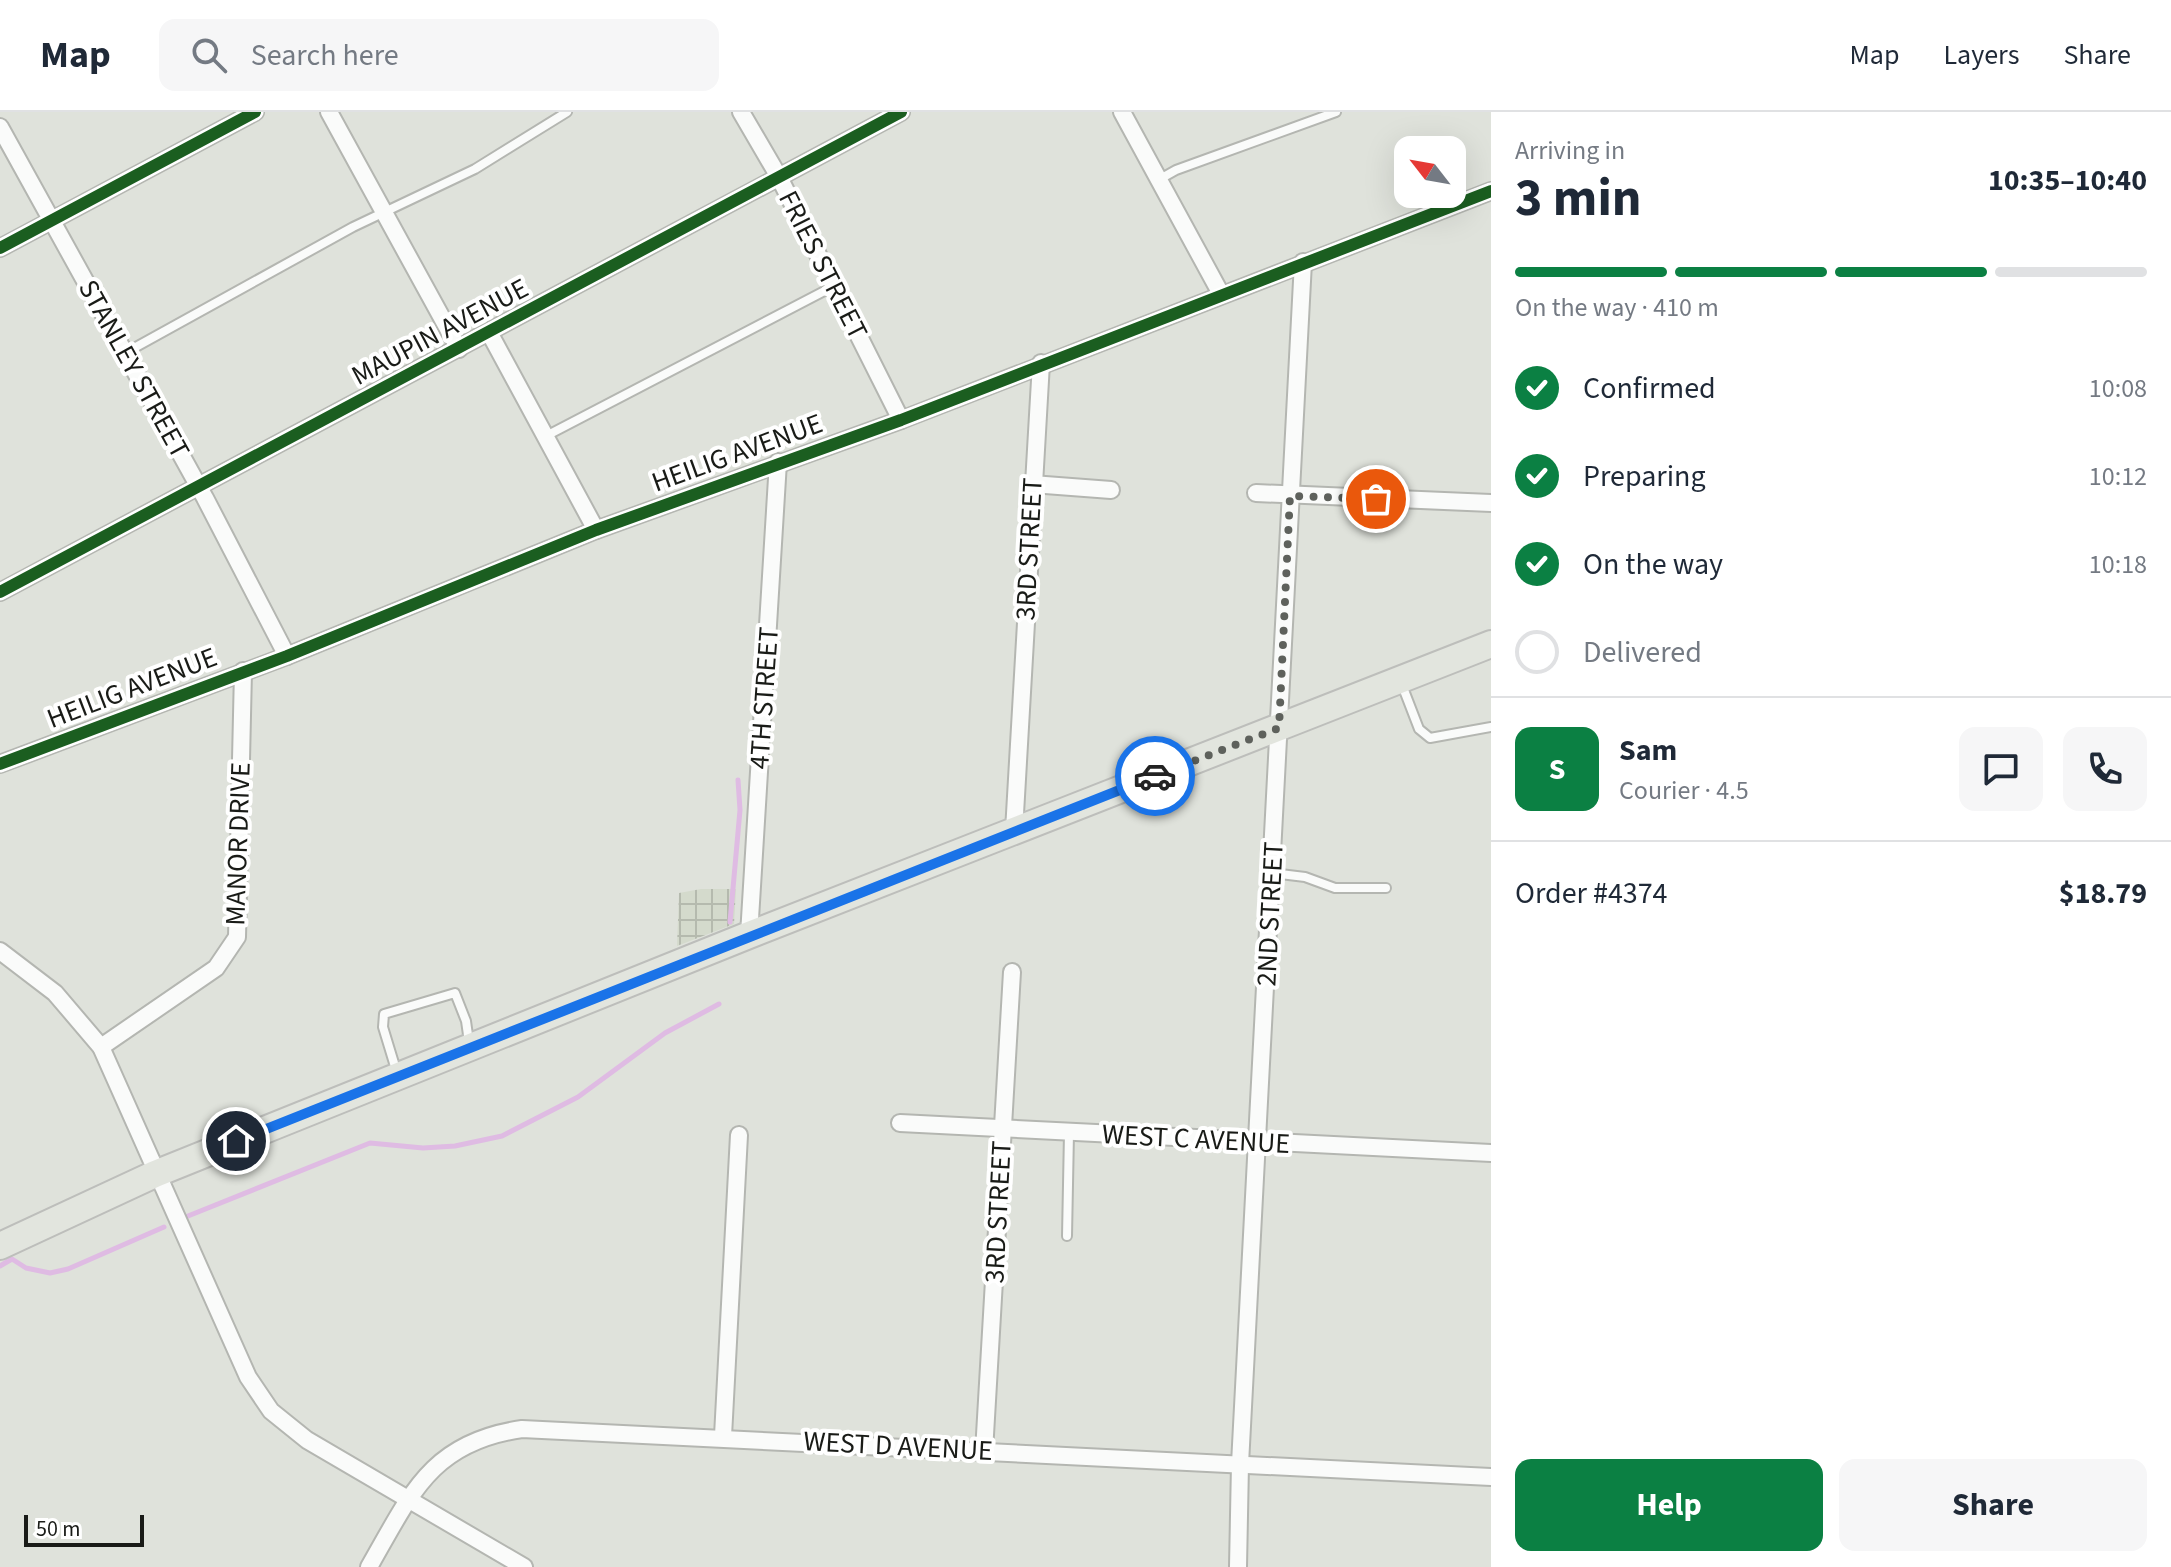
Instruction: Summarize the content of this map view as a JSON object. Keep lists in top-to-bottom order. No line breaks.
{"streets":{"street":["FRIES STREET","MAUPIN AVENUE","STANLEY STREET","HEILIG AVENUE","3RD STREET","4TH STREET","MANOR DRIVE","2ND STREET","WEST C AVENUE","WEST D AVENUE"]},"crossings":[["FRIES STREET","MAUPIN AVENUE"],["FRIES STREET","HEILIG AVENUE"],["MAUPIN AVENUE","STANLEY STREET"],["STANLEY STREET","HEILIG AVENUE"],["HEILIG AVENUE","3RD STREET"],["HEILIG AVENUE","4TH STREET"],["HEILIG AVENUE","MANOR DRIVE"],["HEILIG AVENUE","2ND STREET"],["3RD STREET","WEST C AVENUE"],["3RD STREET","WEST D AVENUE"],["2ND STREET","WEST C AVENUE"],["2ND STREET","WEST D AVENUE"]],"scale_bar":"50 m","north":"top left","page":{"header":"Map","search":"Search here","nav":["Map","Layers","Share"],"heading":["3 min","Arriving in","10:35–10:40"],"panel":["Sam","Courier · 4.5","Order #4374","$18.79"],"bar":"On the way · 410 m","list":[["Confirmed","10:08"],["Preparing","10:12"],["On the way","10:18"],"Delivered"],"round":"S","buttons":["Help","Share"],"scale":"50 m"}}
